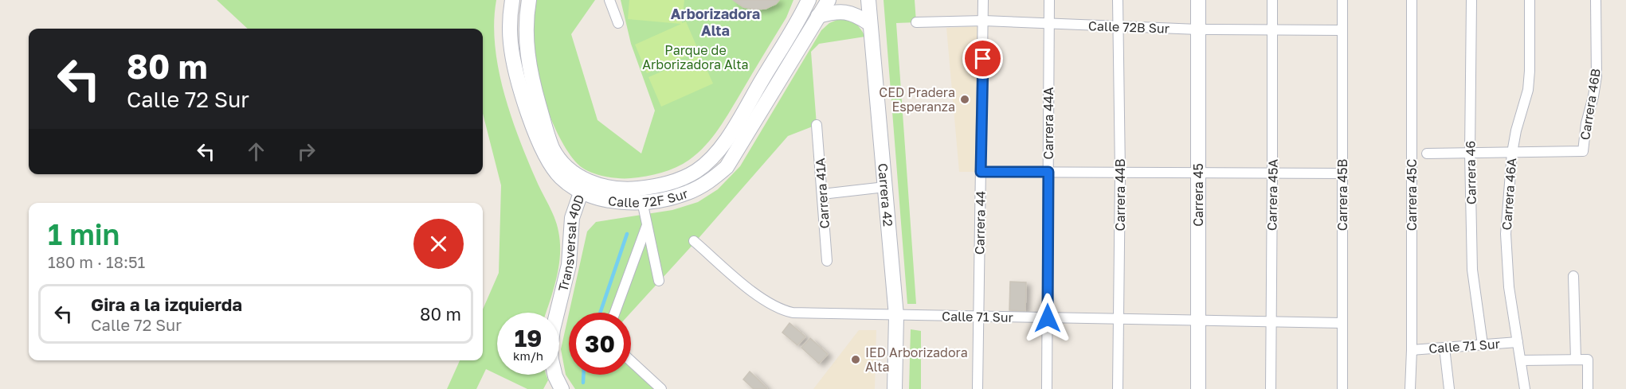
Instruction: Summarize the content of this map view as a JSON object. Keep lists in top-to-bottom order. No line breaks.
{"streets":{"street":["Calle 72B Sur","Carrera 46B","Carrera 44A","Carrera 46","Carrera 41A","Calle 72F Sur","Carrera 42","Carrera 46A","Carrera 44B","Carrera 45","Carrera 45A","Carrera 45B","Carrera 45C","Carrera 44","Transversal 40D","Calle 71 Sur"]},"crossings":[["Calle 72B Sur","Carrera 44A"],["Calle 72B Sur","Carrera 44B"],["Calle 72B Sur","Carrera 45"],["Calle 72B Sur","Carrera 45A"],["Calle 72B Sur","Carrera 45B"],["Calle 72B Sur","Carrera 44"],["Carrera 46B","Carrera 46A"],["Carrera 44A","Calle 71 Sur"],["Carrera 46","Calle 71 Sur"],["Calle 72F Sur","Transversal 40D"],["Carrera 42","Calle 71 Sur"],["Carrera 46A","Calle 71 Sur"],["Carrera 44B","Calle 71 Sur"],["Carrera 45","Calle 71 Sur"],["Carrera 45A","Calle 71 Sur"],["Carrera 45B","Calle 71 Sur"],["Carrera 45C","Calle 71 Sur"],["Carrera 44","Calle 71 Sur"]],"districts":["Arborizadora Alta"],"parks":["Parque de Arborizadora Alta"],"places":["CED Pradera Esperanza","IED Arborizadora Alta"],"page":{"turn":["80 m","Calle 72 Sur"],"heading":["1 min","180 m · 18:51"],"list":[{"name":"Gira a la izquierda","note":"Calle 72 Sur","value":"80 m"}],"speed":"19 km/h","limit":"30"}}
